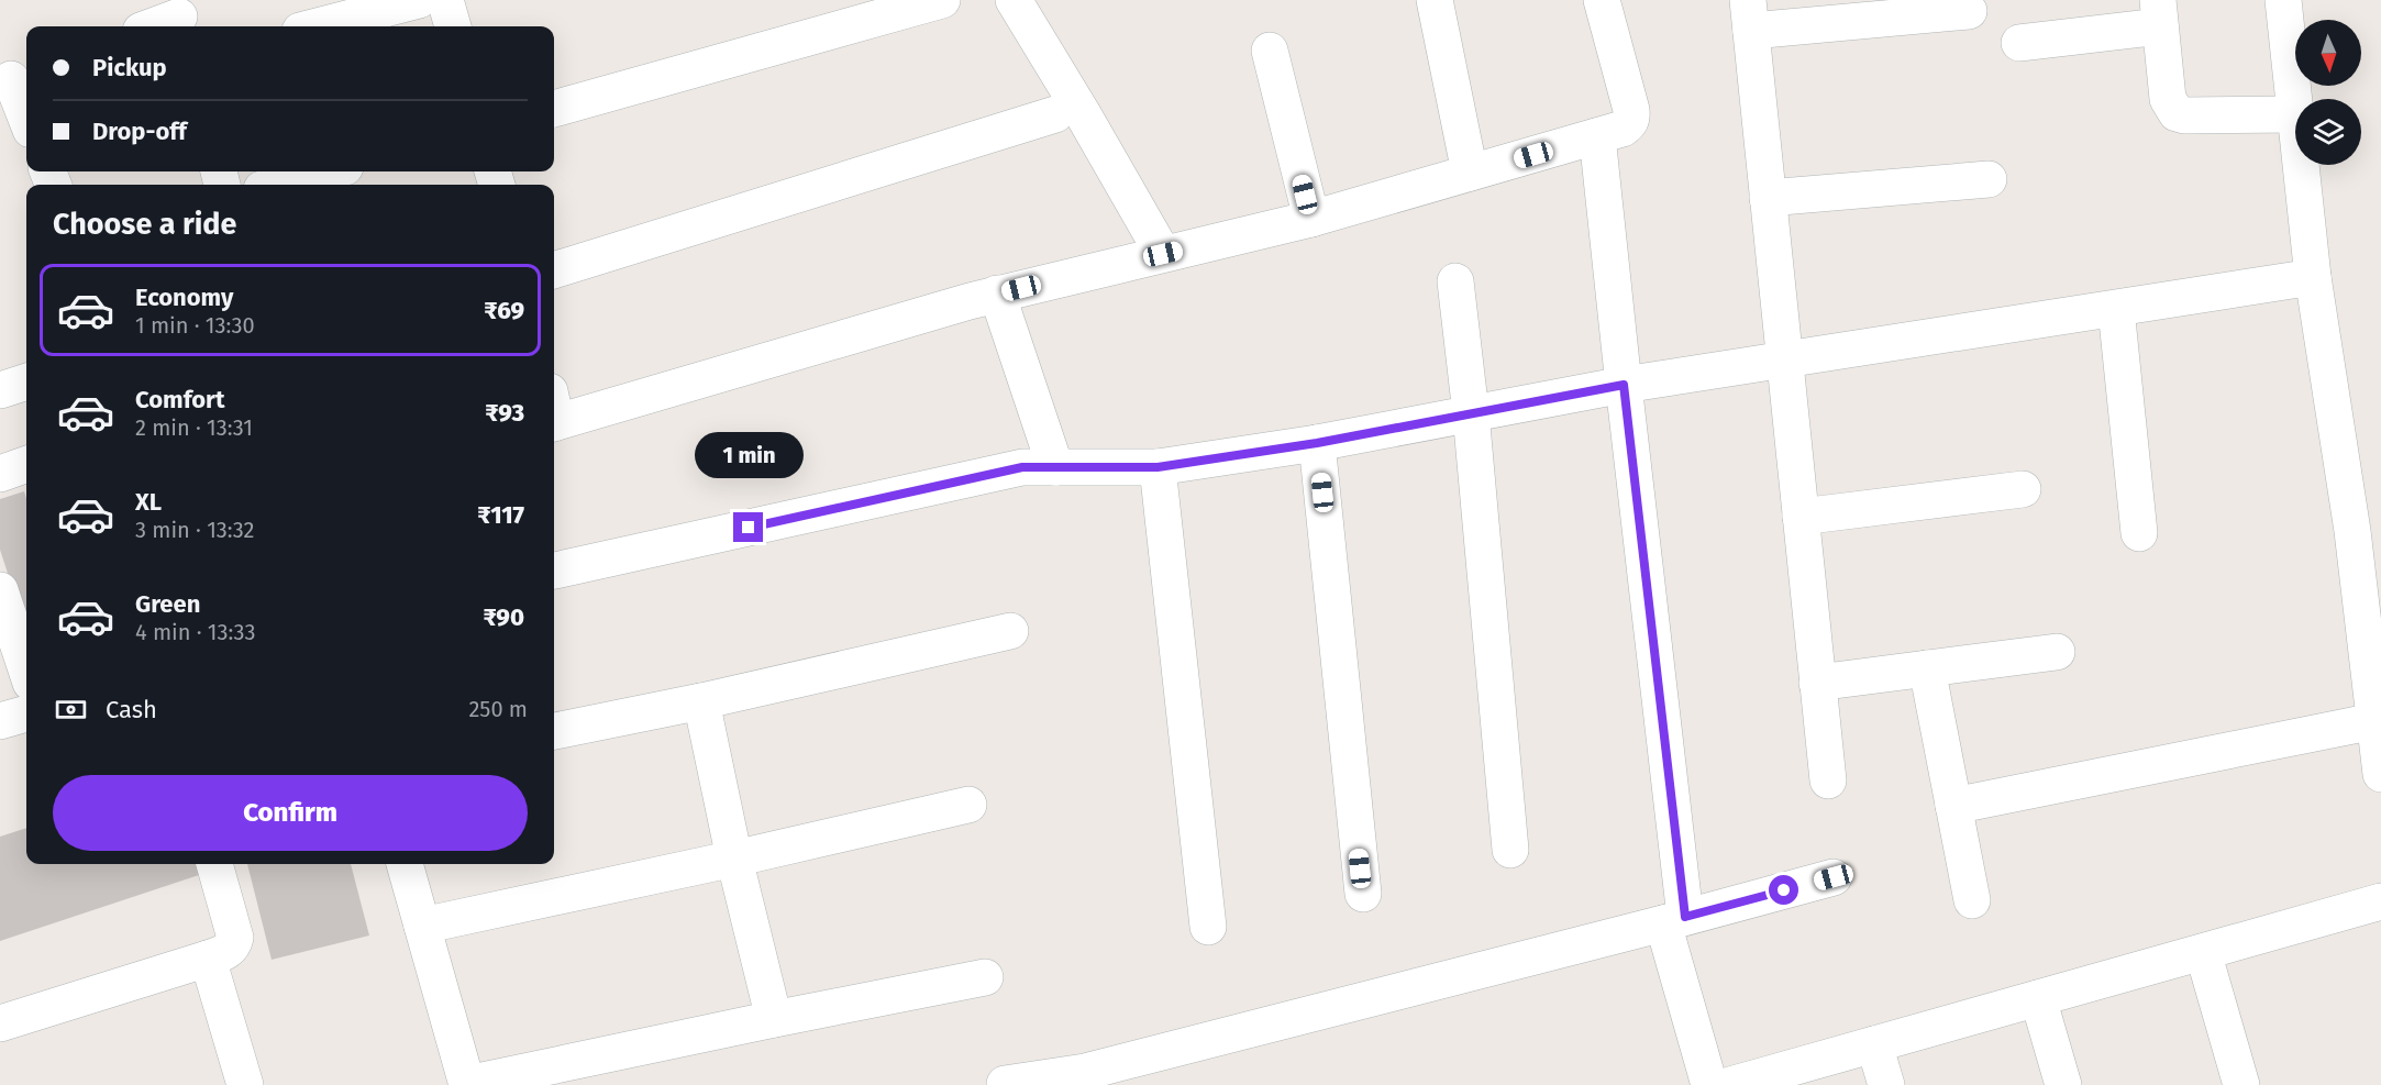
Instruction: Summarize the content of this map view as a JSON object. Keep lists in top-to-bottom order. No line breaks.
{"north":"bottom","page":{"banner":["Pickup","Drop-off"],"heading":"Choose a ride","list":[{"name":"Economy","note":"1 min · 13:30","value":"₹69"},{"name":"Comfort","note":"2 min · 13:31","value":"₹93"},{"name":"XL","note":"3 min · 13:32","value":"₹117"},{"name":"Green","note":"4 min · 13:33","value":"₹90"}],"bubble":"1 min","pay":["Cash","250 m"],"buttons":"Confirm"}}
